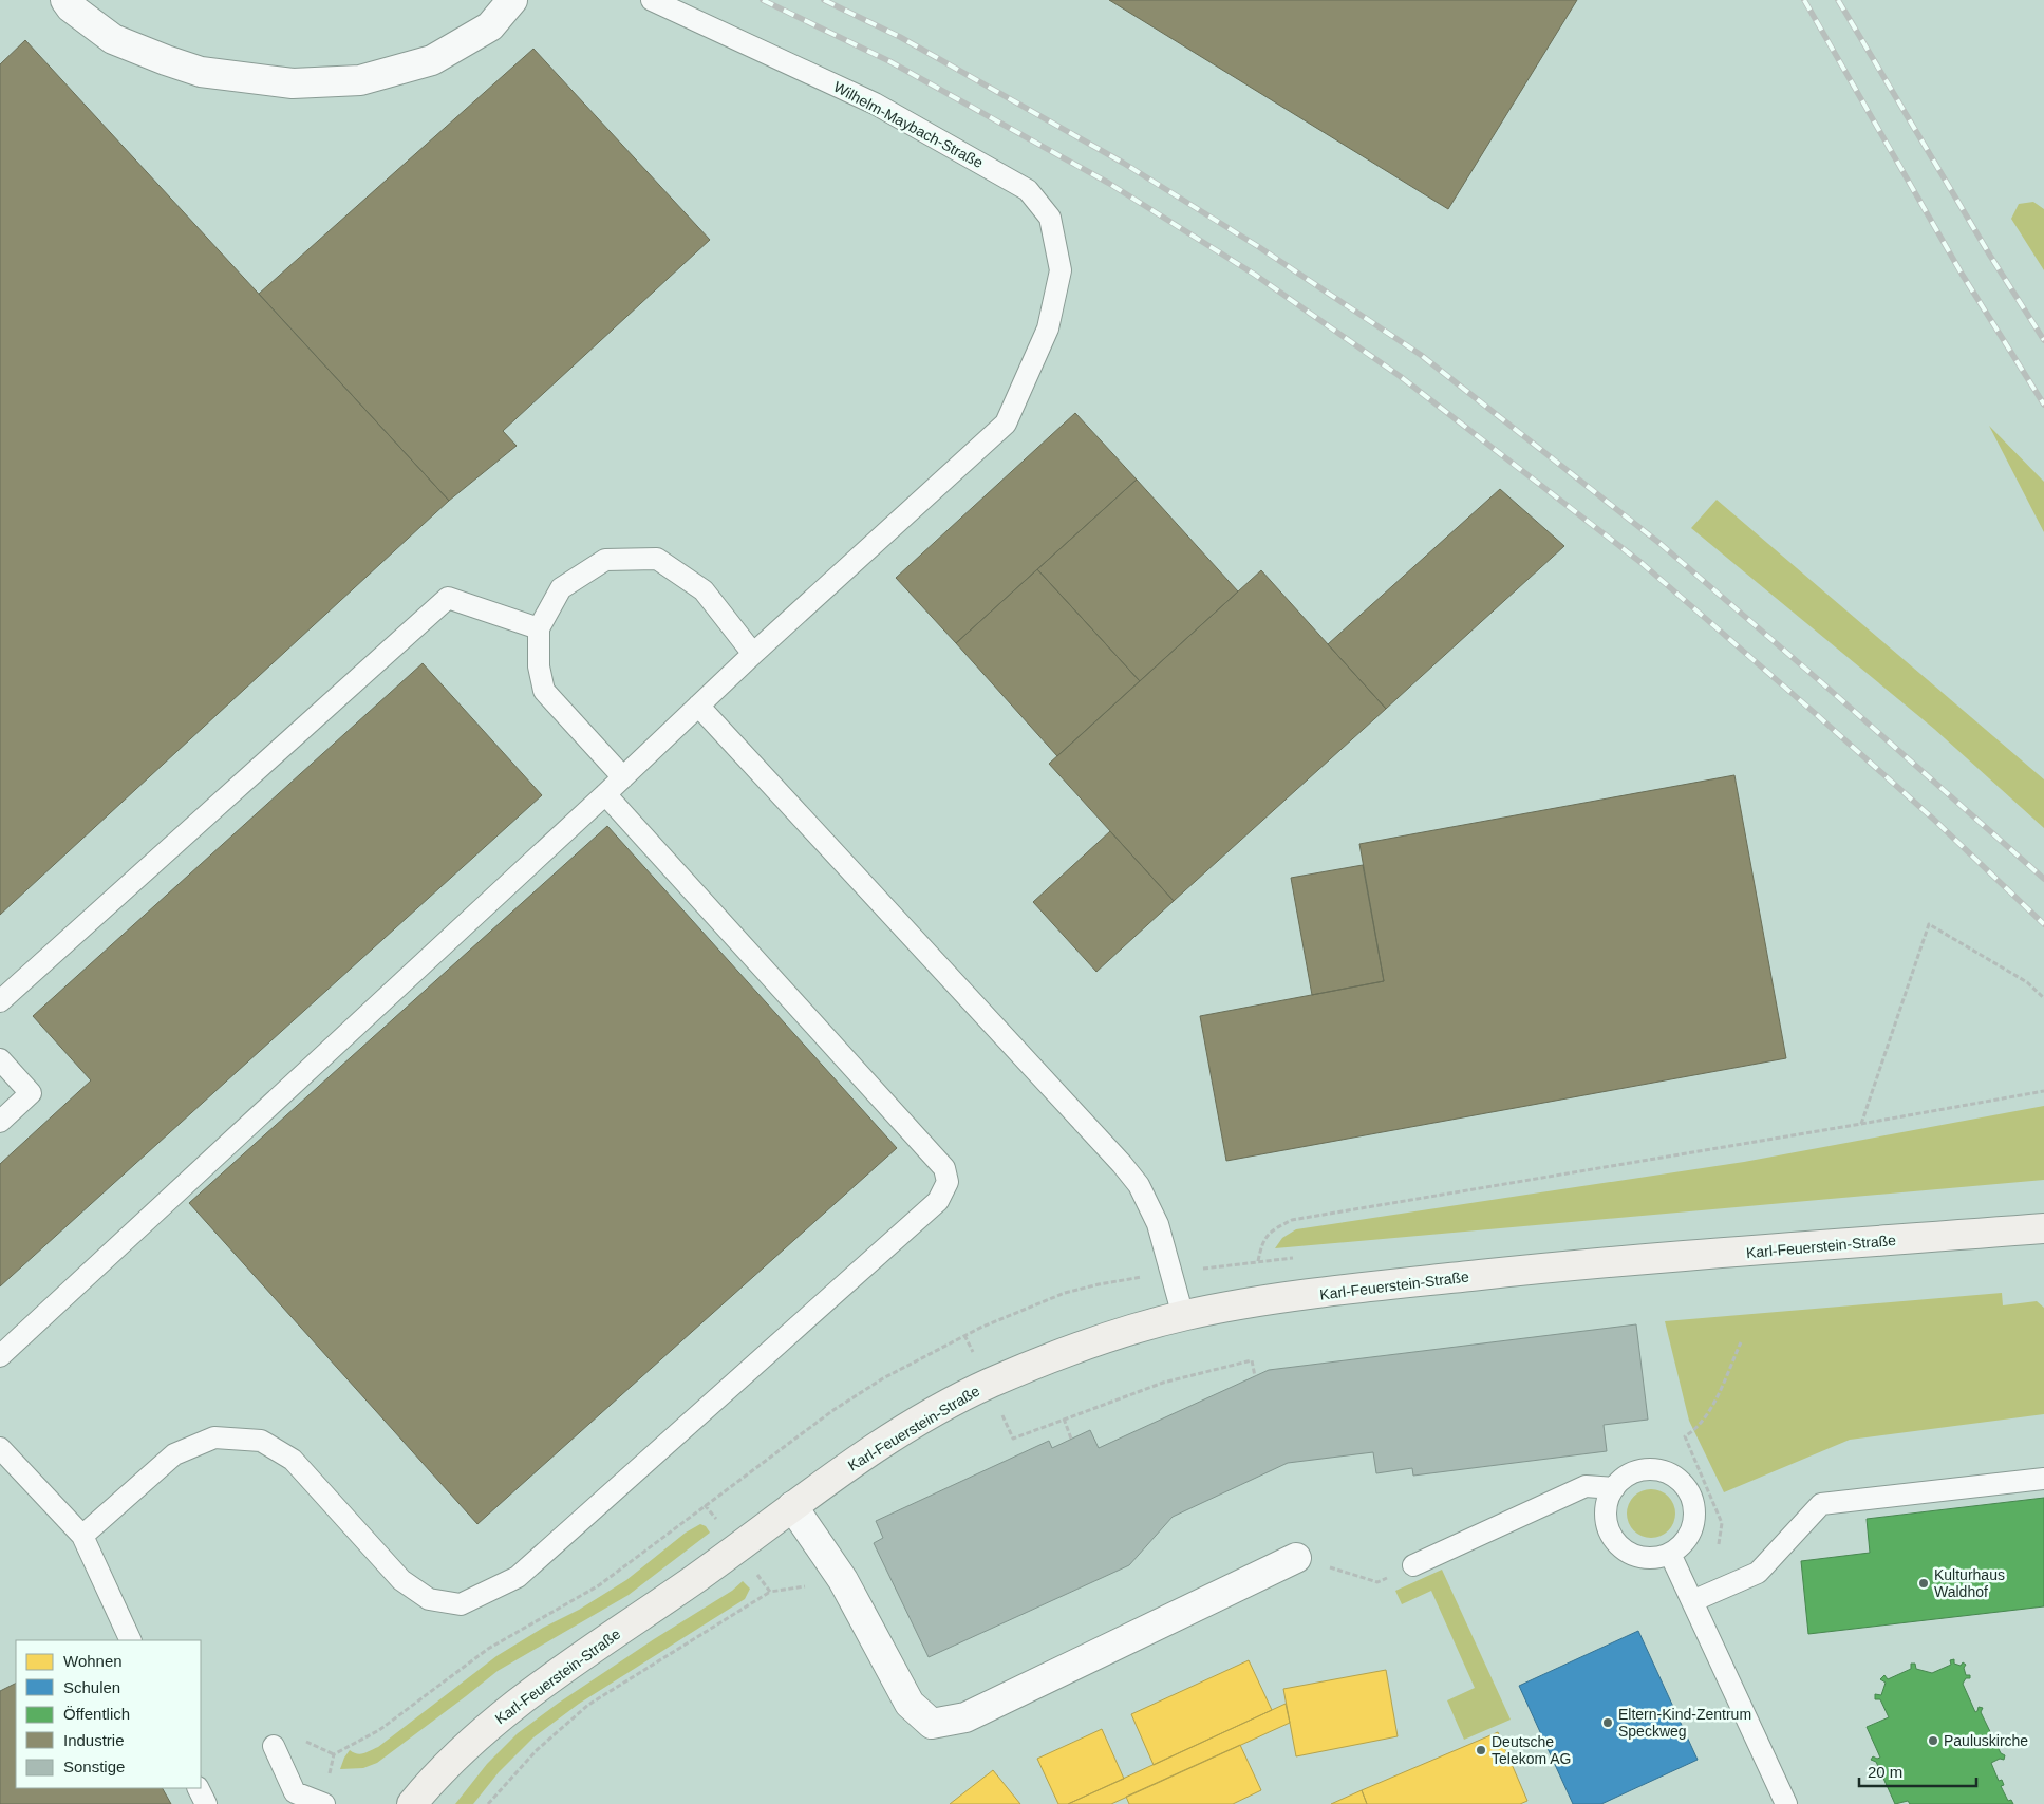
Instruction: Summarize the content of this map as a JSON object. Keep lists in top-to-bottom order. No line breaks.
{"streets":{"street":["Karl-Feuerstein-Straße"],"lane":["Wilhelm-Maybach-Straße"]},"places":["Kulturhaus Waldhof","Eltern-Kind-Zentrum Speckweg","Pauluskirche","Deutsche Telekom AG"],"legend":["Wohnen","Schulen","Öffentlich","Industrie","Sonstige"],"scale_bar":"20 m"}
